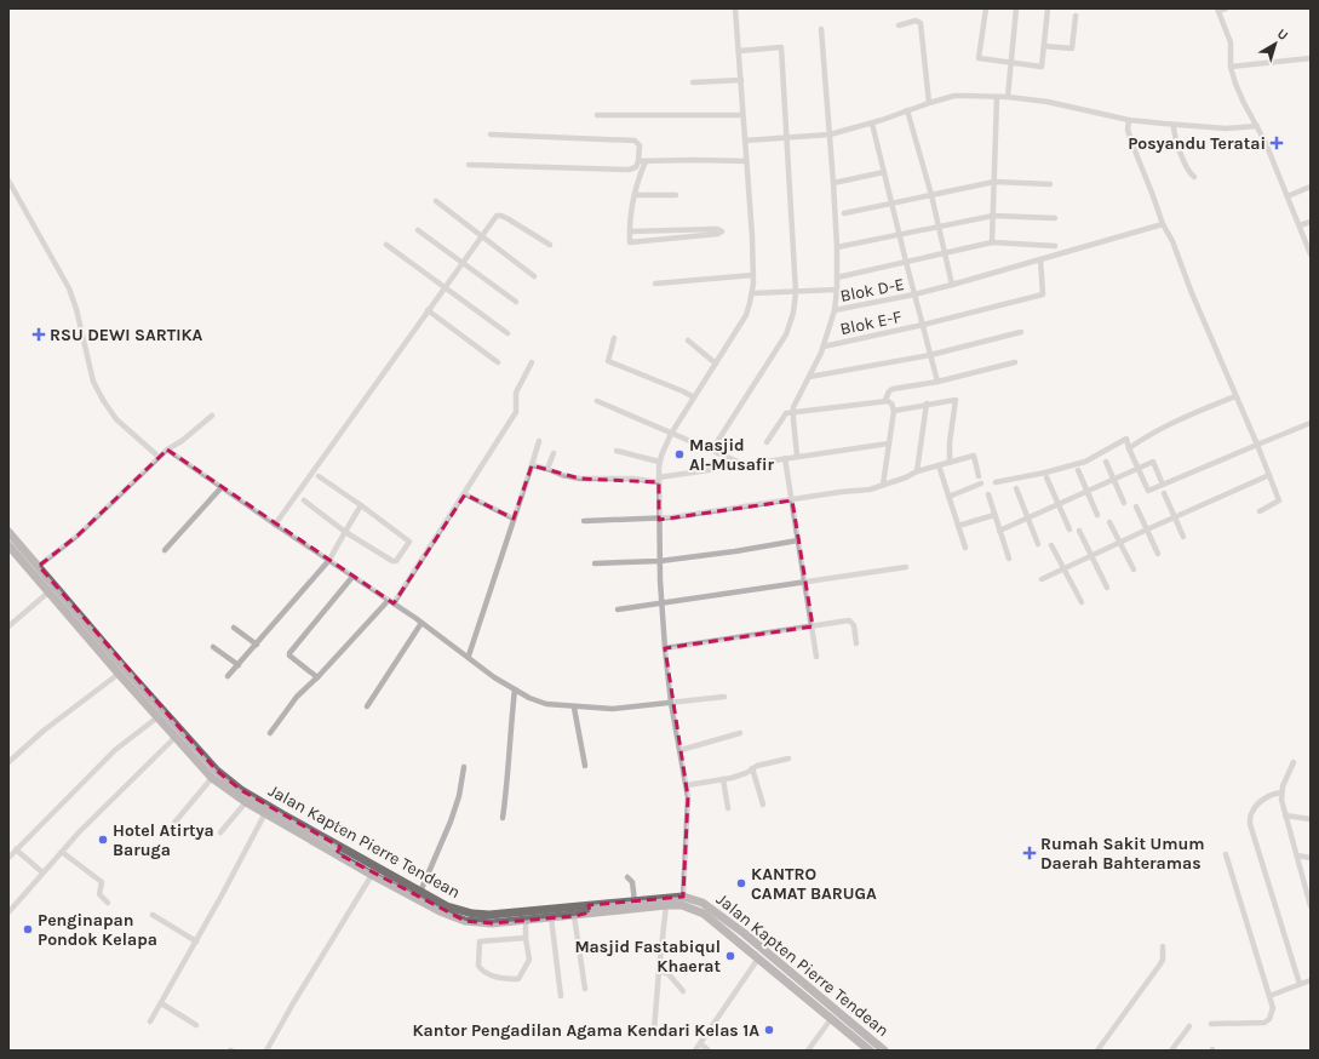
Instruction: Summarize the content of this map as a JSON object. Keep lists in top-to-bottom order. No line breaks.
{"streets":{"highway":["Jalan Kapten Pierre Tendean"],"street":["Blok D-E","Blok E-F"]},"crossings":[["Blok D-E","Blok E-F"]],"places":{"health":["Posyandu Teratai","RSU DEWI SARTIKA","Rumah Sakit Umum Daerah Bahteramas"],"other":["Masjid Al-Musafir","Hotel Atirtya Baruga","KANTRO CAMAT BARUGA","Penginapan Pondok Kelapa","Masjid Fastabiqul Khaerat","Kantor Pengadilan Agama Kendari Kelas 1A"]},"north":"top right"}
